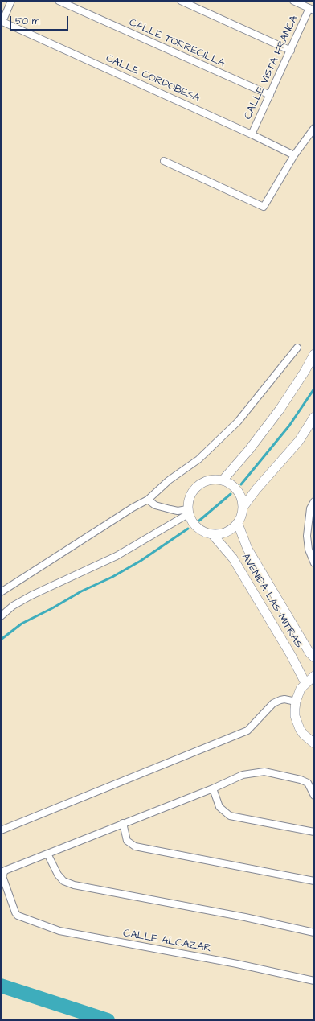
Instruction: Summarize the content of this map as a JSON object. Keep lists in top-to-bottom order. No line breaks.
{"streets":{"street":["CALLE TORRECILLA","CALLE VISTA FRANCA","CALLE CORDOBESA","AVENIDA LAS MITRAS","CALLE ALCAZAR"]},"crossings":[["CALLE TORRECILLA","CALLE VISTA FRANCA"],["CALLE VISTA FRANCA","CALLE CORDOBESA"]],"scale_bar":"50 m"}
